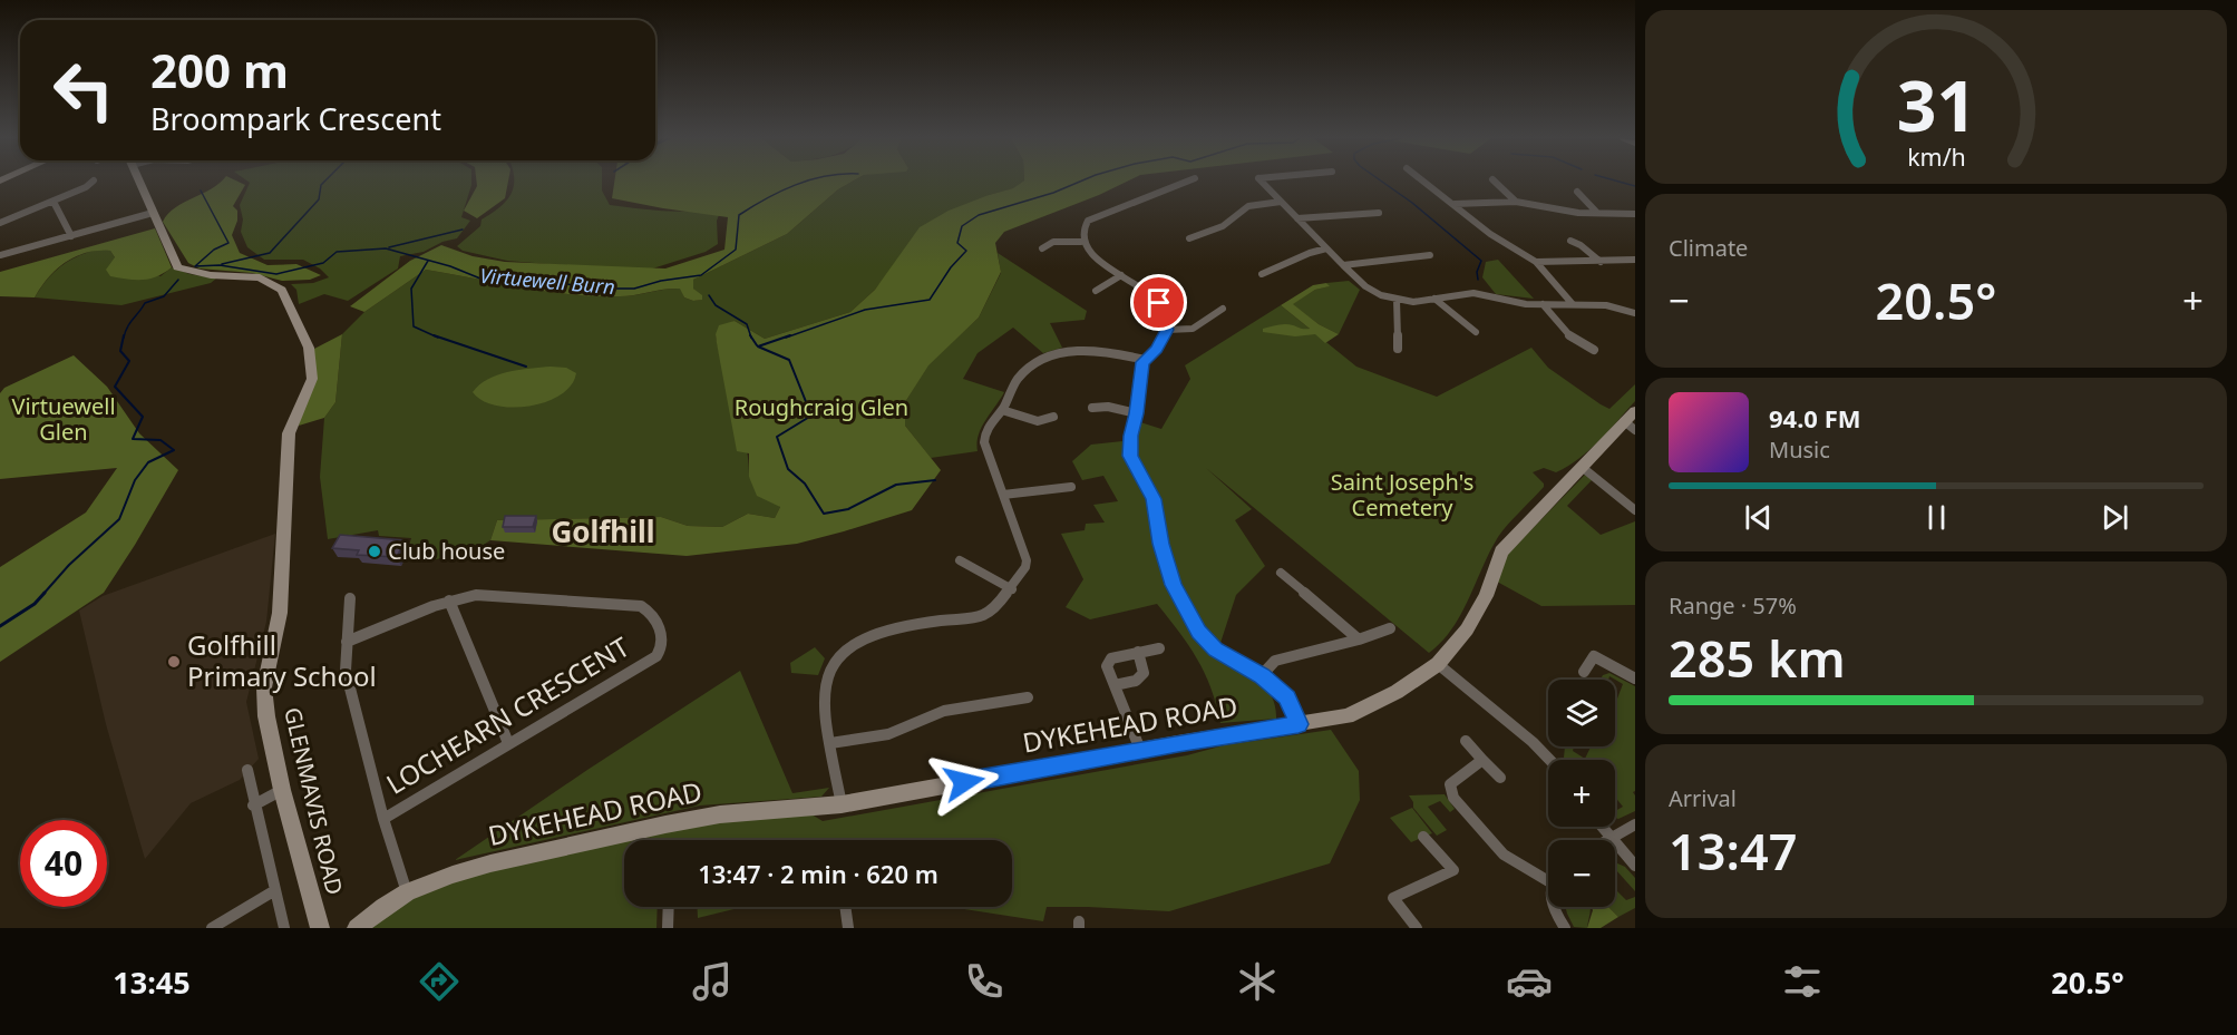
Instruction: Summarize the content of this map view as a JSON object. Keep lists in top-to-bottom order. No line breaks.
{"streets":{"main road":["DYKEHEAD ROAD","GLENMAVIS ROAD"],"street":["LOCHEARN CRESCENT"]},"districts":["Golfhill"],"water":["Virtuewell Burn"],"parks":["Virtuewell Glen","Roughcraig Glen","Saint Joseph's Cemetery"],"places":["Club house","Golfhill Primary School"],"page":{"turn":["200 m","Broompark Crescent"],"tile":["Climate",["Range · 57%","285 km"],["Arrival","13:47"]],"heat":["−","20.5°","+"],"song":["94.0 FM","Music"],"map_buttons":["+","−"],"limit":"40","trip":"13:47 · 2 min · 620 m","tabs":["13:45","20.5°"],"gauge":["31","km/h"]}}
